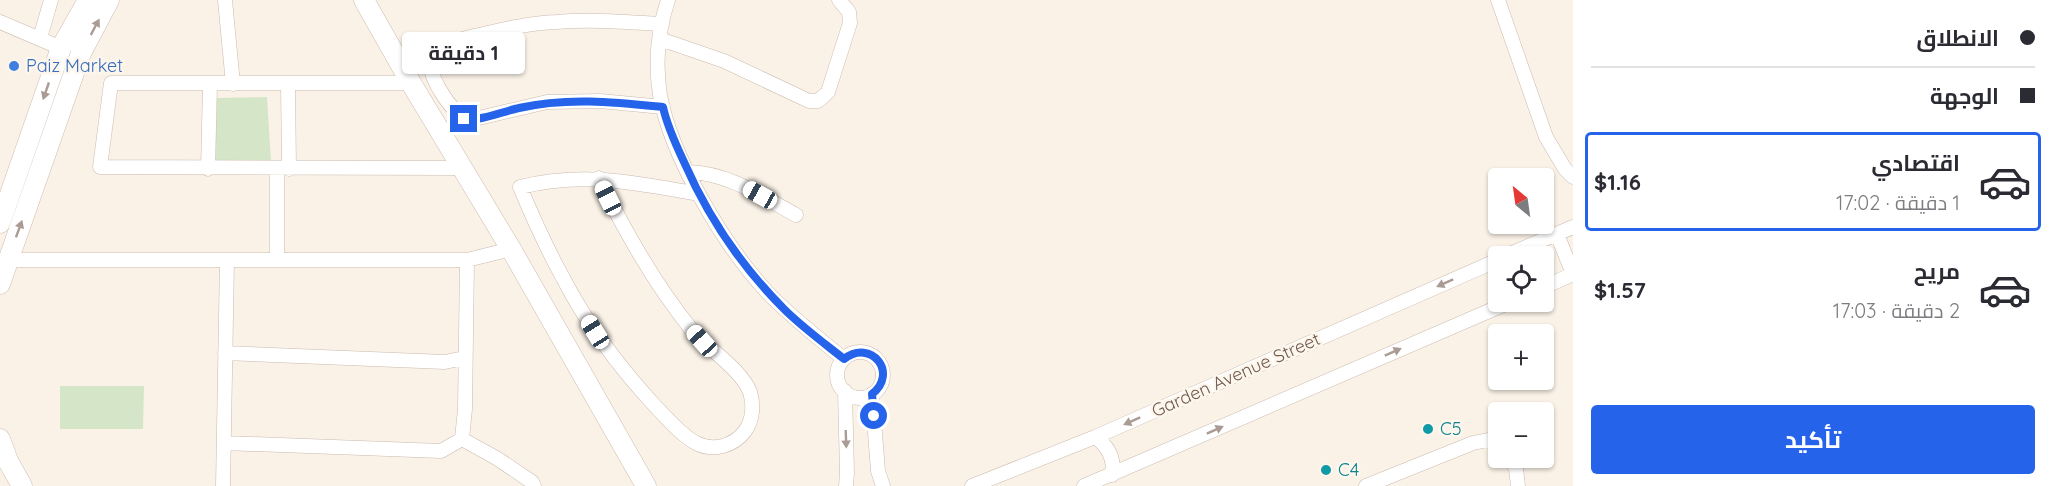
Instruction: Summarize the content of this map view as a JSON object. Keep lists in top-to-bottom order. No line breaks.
{"streets":{"street":["Garden Avenue Street"]},"places":["Paiz Market","C5","C4"],"north":"top left","page":{"banner":["الانطلاق","الوجهة"],"bubble":"1 دقيقة","list":[{"name":"اقتصادي","note":"1 دقيقة · 17:02","value":"$1.16"},{"name":"مريح","note":"2 دقيقة · 17:03","value":"$1.57"}],"map_buttons":["+","−"],"buttons":"تأكيد"}}
